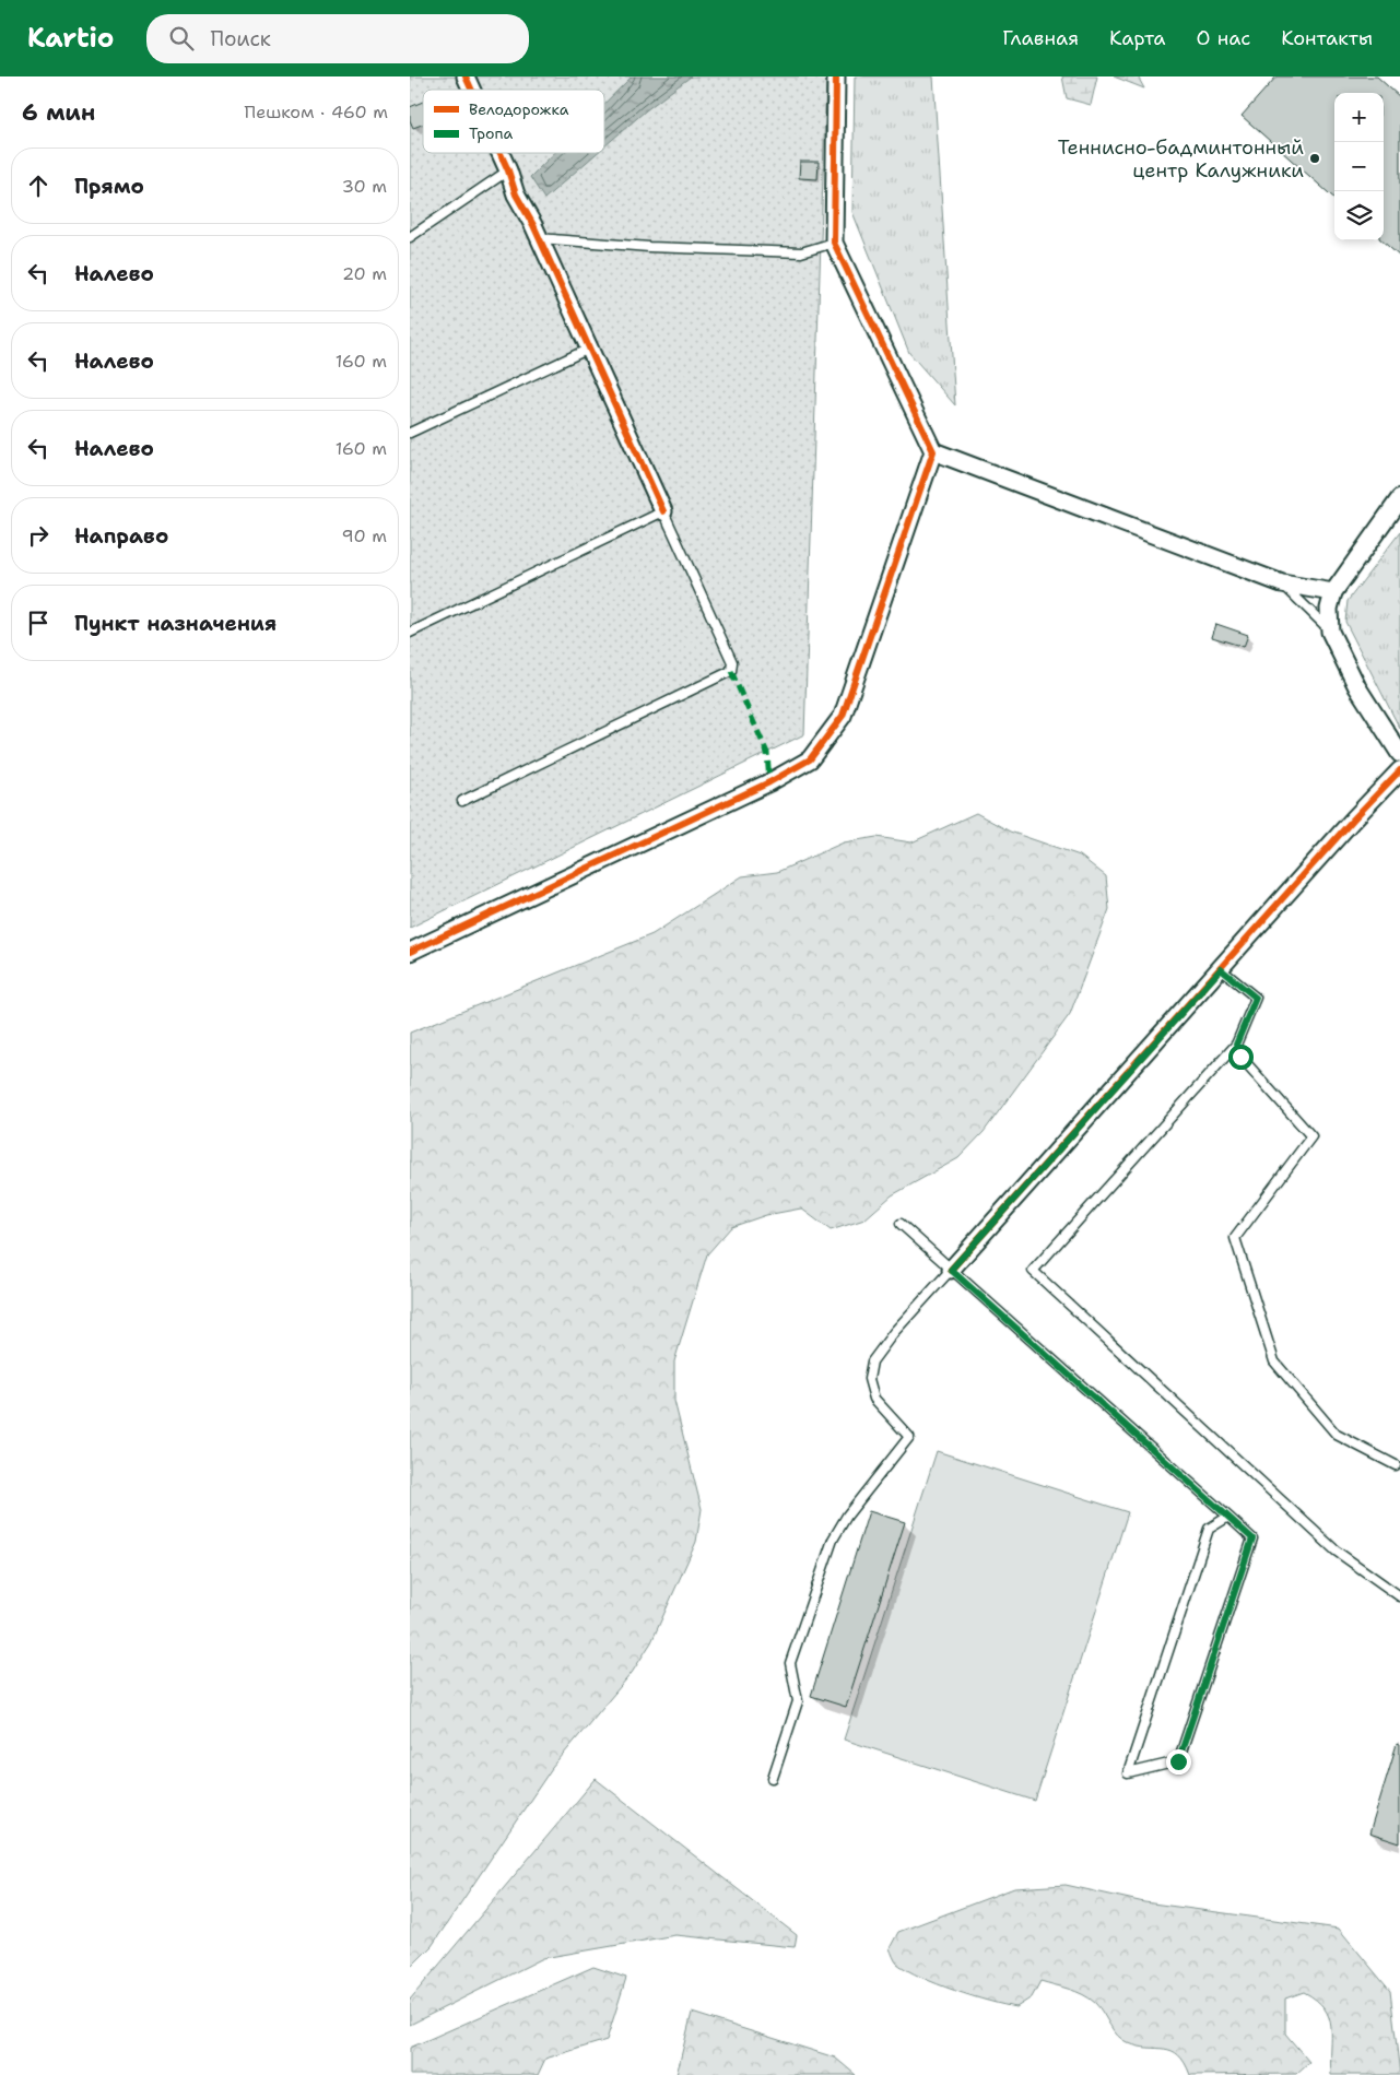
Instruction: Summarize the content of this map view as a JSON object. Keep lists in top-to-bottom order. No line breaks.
{"places":["Теннисно-бадминтонный центр Калужники"],"legend":["Велодорожка","Тропа"],"page":{"header":"Kartio","search":"Поиск","nav":["Главная","Карта","О нас","Контакты"],"heading":["6 мин","Пешком · 460 m"],"map_buttons":["+","−"],"list":[["Прямо","30 m"],["Налево","20 m"],["Налево","160 m"],["Налево","160 m"],["Направо","90 m"],"Пункт назначения"]}}
